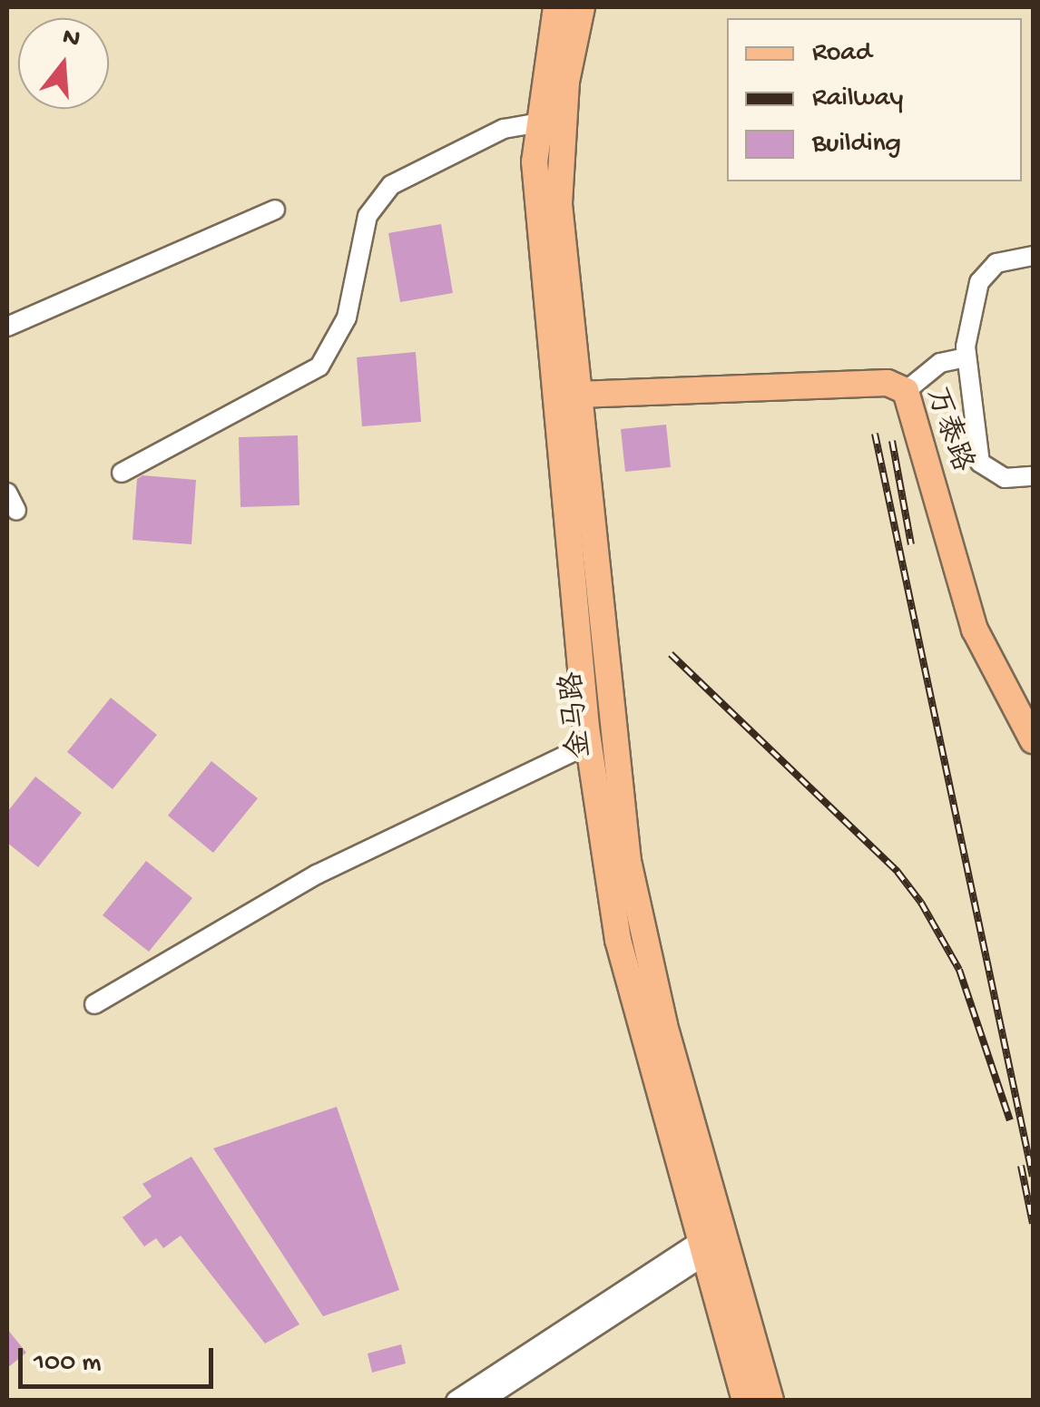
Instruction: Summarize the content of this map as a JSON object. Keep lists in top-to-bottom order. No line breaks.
{"streets":{"main road":["万泰路","金马路"]},"crossings":[["万泰路","金马路"]],"legend":["Road","Railway","Building"],"scale_bar":"100 m","north":"top"}
